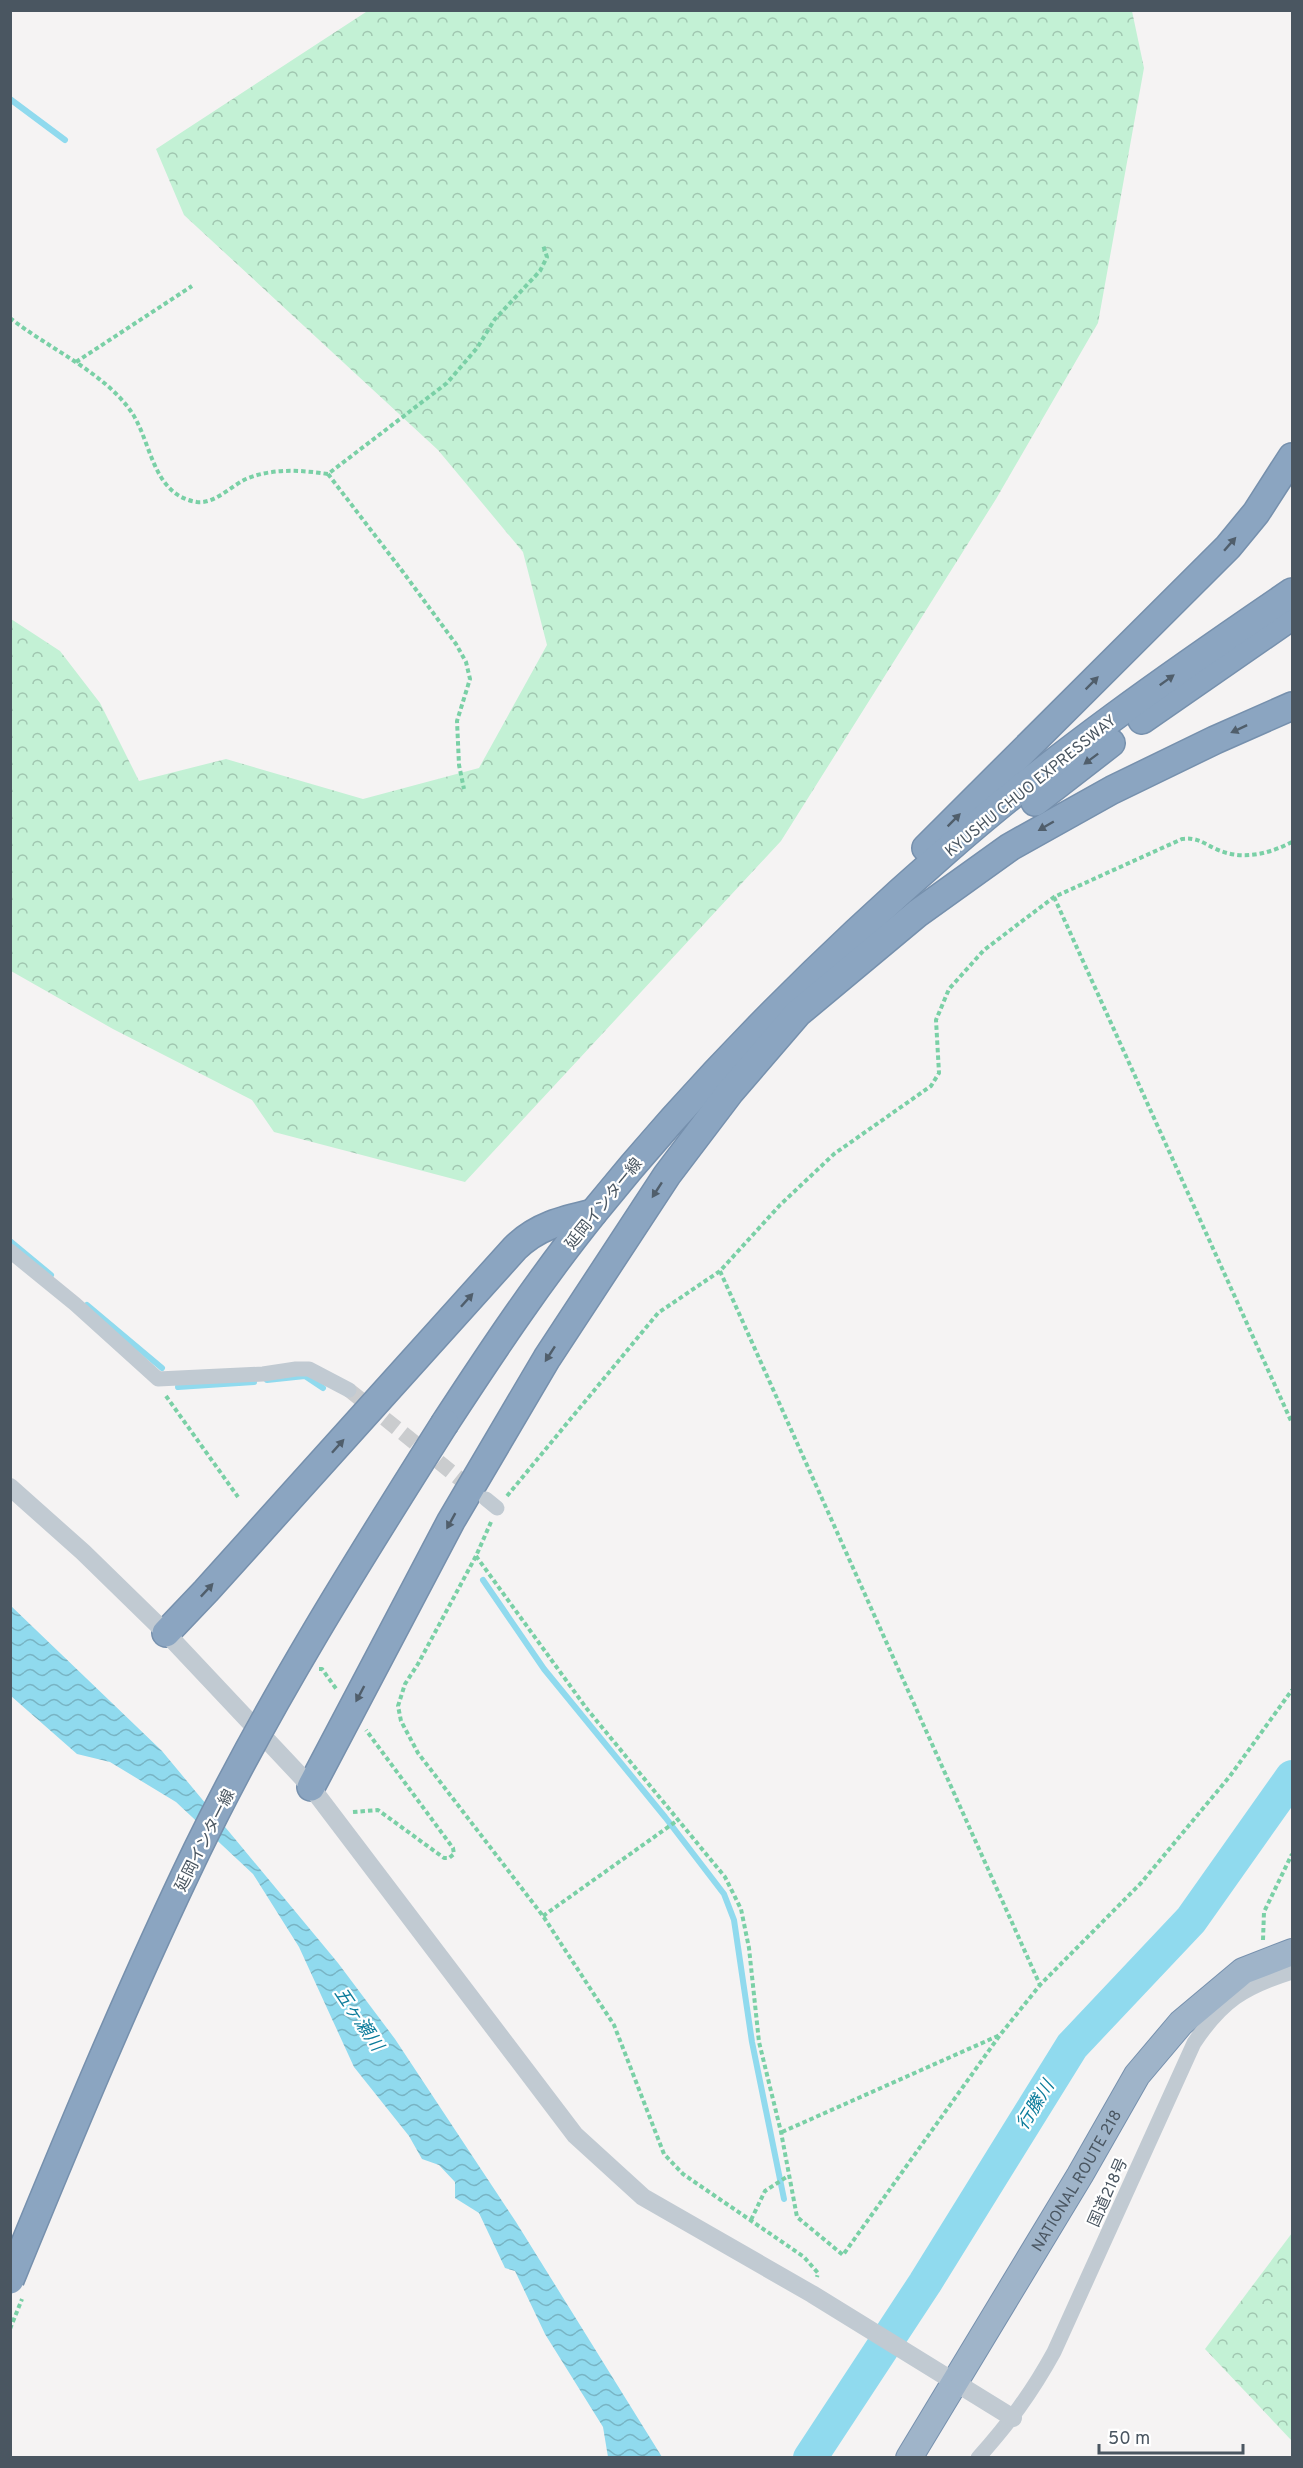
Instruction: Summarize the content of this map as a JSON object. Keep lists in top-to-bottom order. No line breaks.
{"streets":{"highway":["KYUSHU CHUO EXPRESSWAY","延岡インター線","NATIONAL ROUTE 218"],"street":["国道218号"]},"crossings":[["KYUSHU CHUO EXPRESSWAY","延岡インター線"]],"water":["五ヶ瀬川","行縢川"],"scale_bar":"50 m"}
